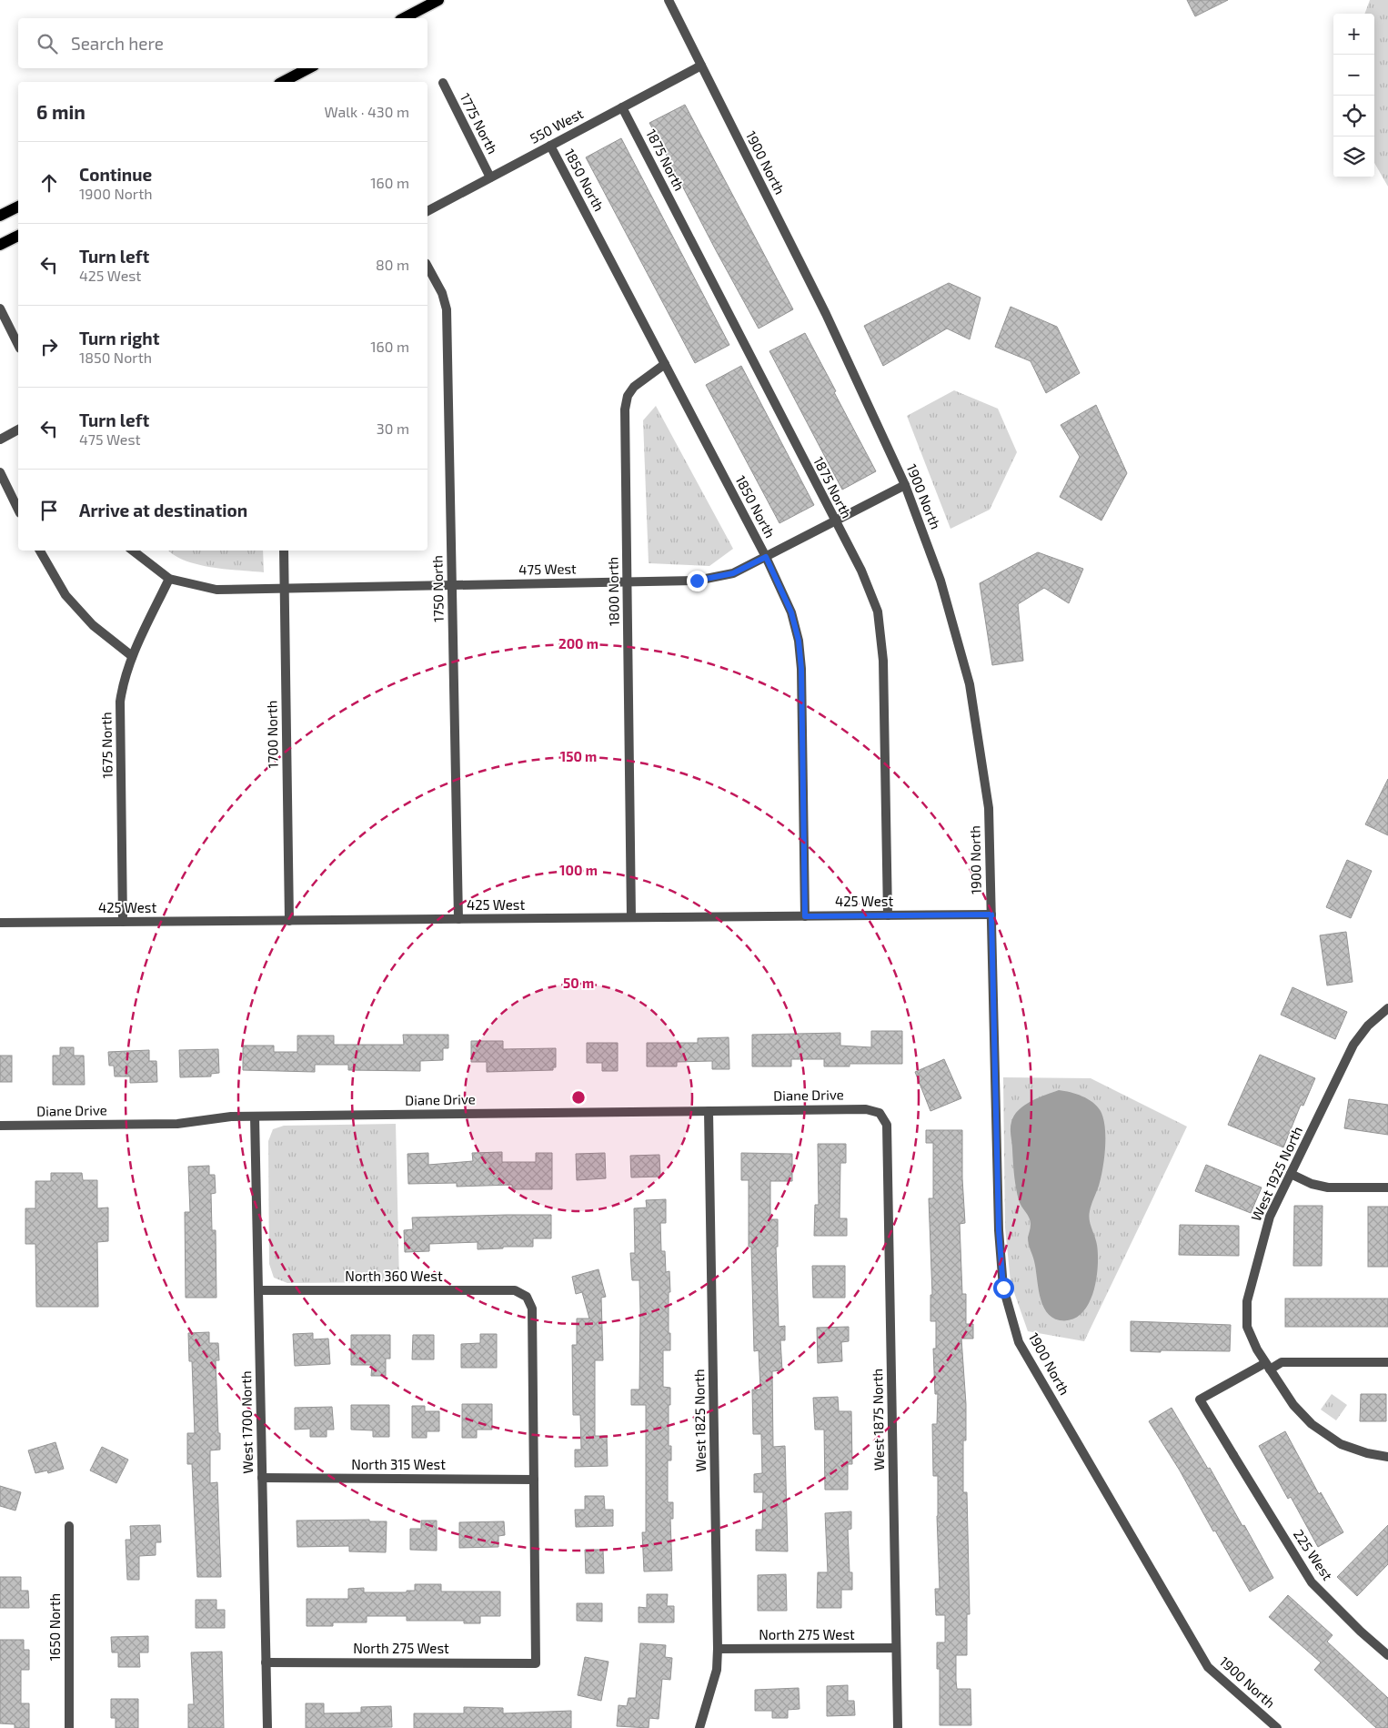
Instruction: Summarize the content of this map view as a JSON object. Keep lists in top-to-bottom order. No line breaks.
{"streets":{"street":["1775 North","550 West","1875 North","1900 North","1850 North","475 West","1750 North","1800 North","1700 North","1675 North","425 West","Diane Drive","West 1925 North","North 360 West","West 1875 North","West 1825 North","West 1700 North","North 315 West","225 West","1650 North","North 275 West"]},"crossings":[["1775 North","550 West"],["550 West","1875 North"],["550 West","1900 North"],["550 West","1850 North"],["1875 North","475 West"],["1875 North","425 West"],["1900 North","475 West"],["1900 North","425 West"],["1850 North","475 West"],["1850 North","1800 North"],["1850 North","425 West"],["475 West","1750 North"],["475 West","1800 North"],["475 West","1700 North"],["475 West","1675 North"],["1750 North","425 West"],["1800 North","425 West"],["1700 North","425 West"],["1675 North","425 West"],["Diane Drive","West 1875 North"],["Diane Drive","West 1825 North"],["Diane Drive","West 1700 North"],["West 1925 North","225 West"],["North 360 West","West 1700 North"],["North 360 West","North 315 West"],["North 360 West","North 275 West"],["West 1875 North","North 275 West"],["West 1825 North","North 275 West"],["West 1700 North","North 315 West"],["West 1700 North","North 275 West"],["North 315 West","North 275 West"]],"page":{"map_buttons":["+","−"],"search":"Search here","heading":["6 min","Walk · 430 m"],"list":[["Continue","1900 North","160 m"],["Turn left","425 West","80 m"],["Turn right","1850 North","160 m"],["Turn left","475 West","30 m"],"Arrive at destination"]},"rings":["200 m","150 m","100 m","50 m"]}
